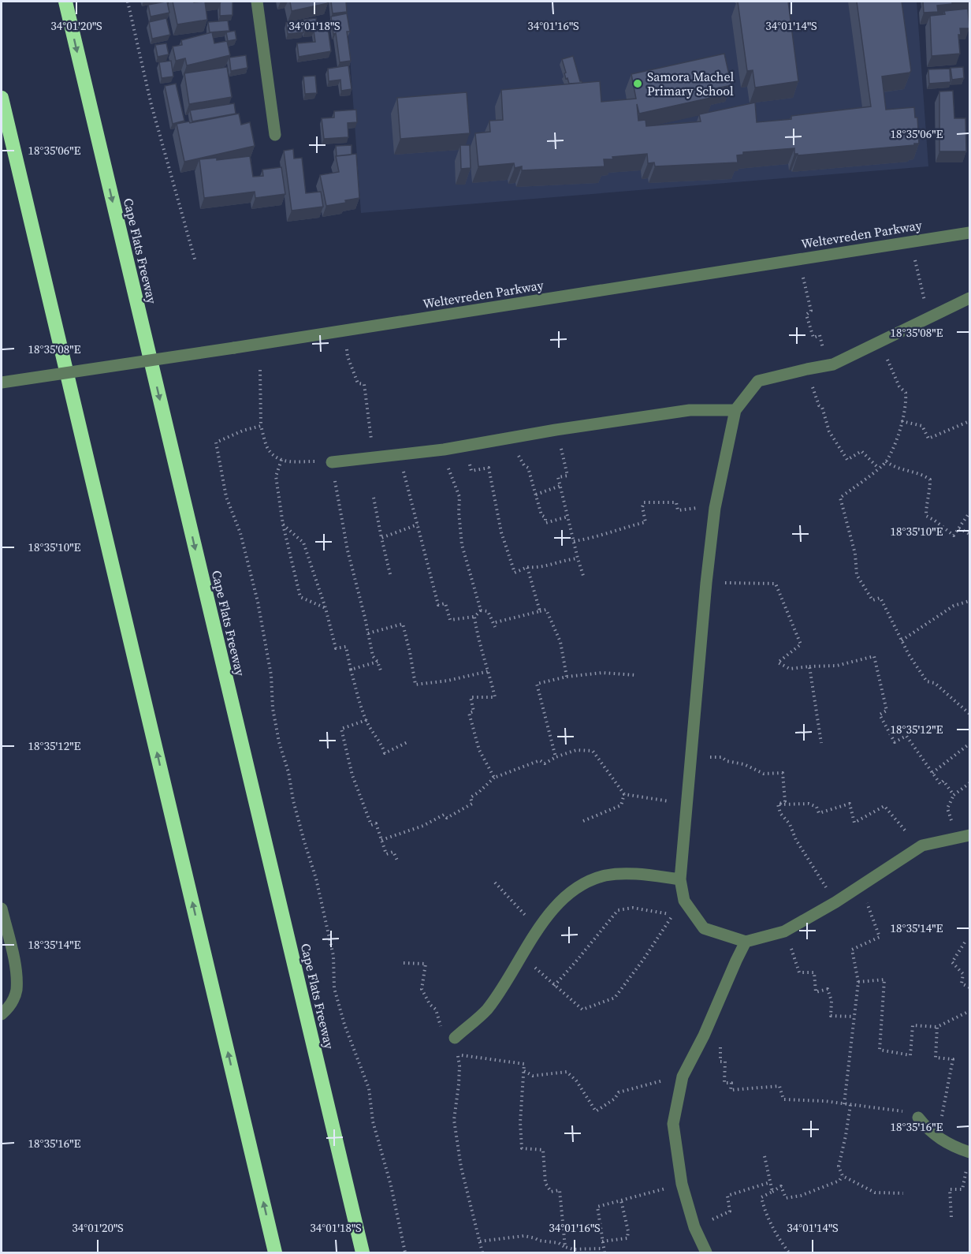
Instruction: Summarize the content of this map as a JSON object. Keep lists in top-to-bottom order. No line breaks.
{"streets":{"highway":["Cape Flats Freeway"],"street":["Weltevreden Parkway"]},"places":["Samora Machel Primary School"],"coordinates":["34°01'20\"S","34°01'18\"S","34°01'16\"S","34°01'14\"S","18°35'06\"E","18°35'08\"E","18°35'10\"E","18°35'12\"E","18°35'14\"E","18°35'16\"E"]}
